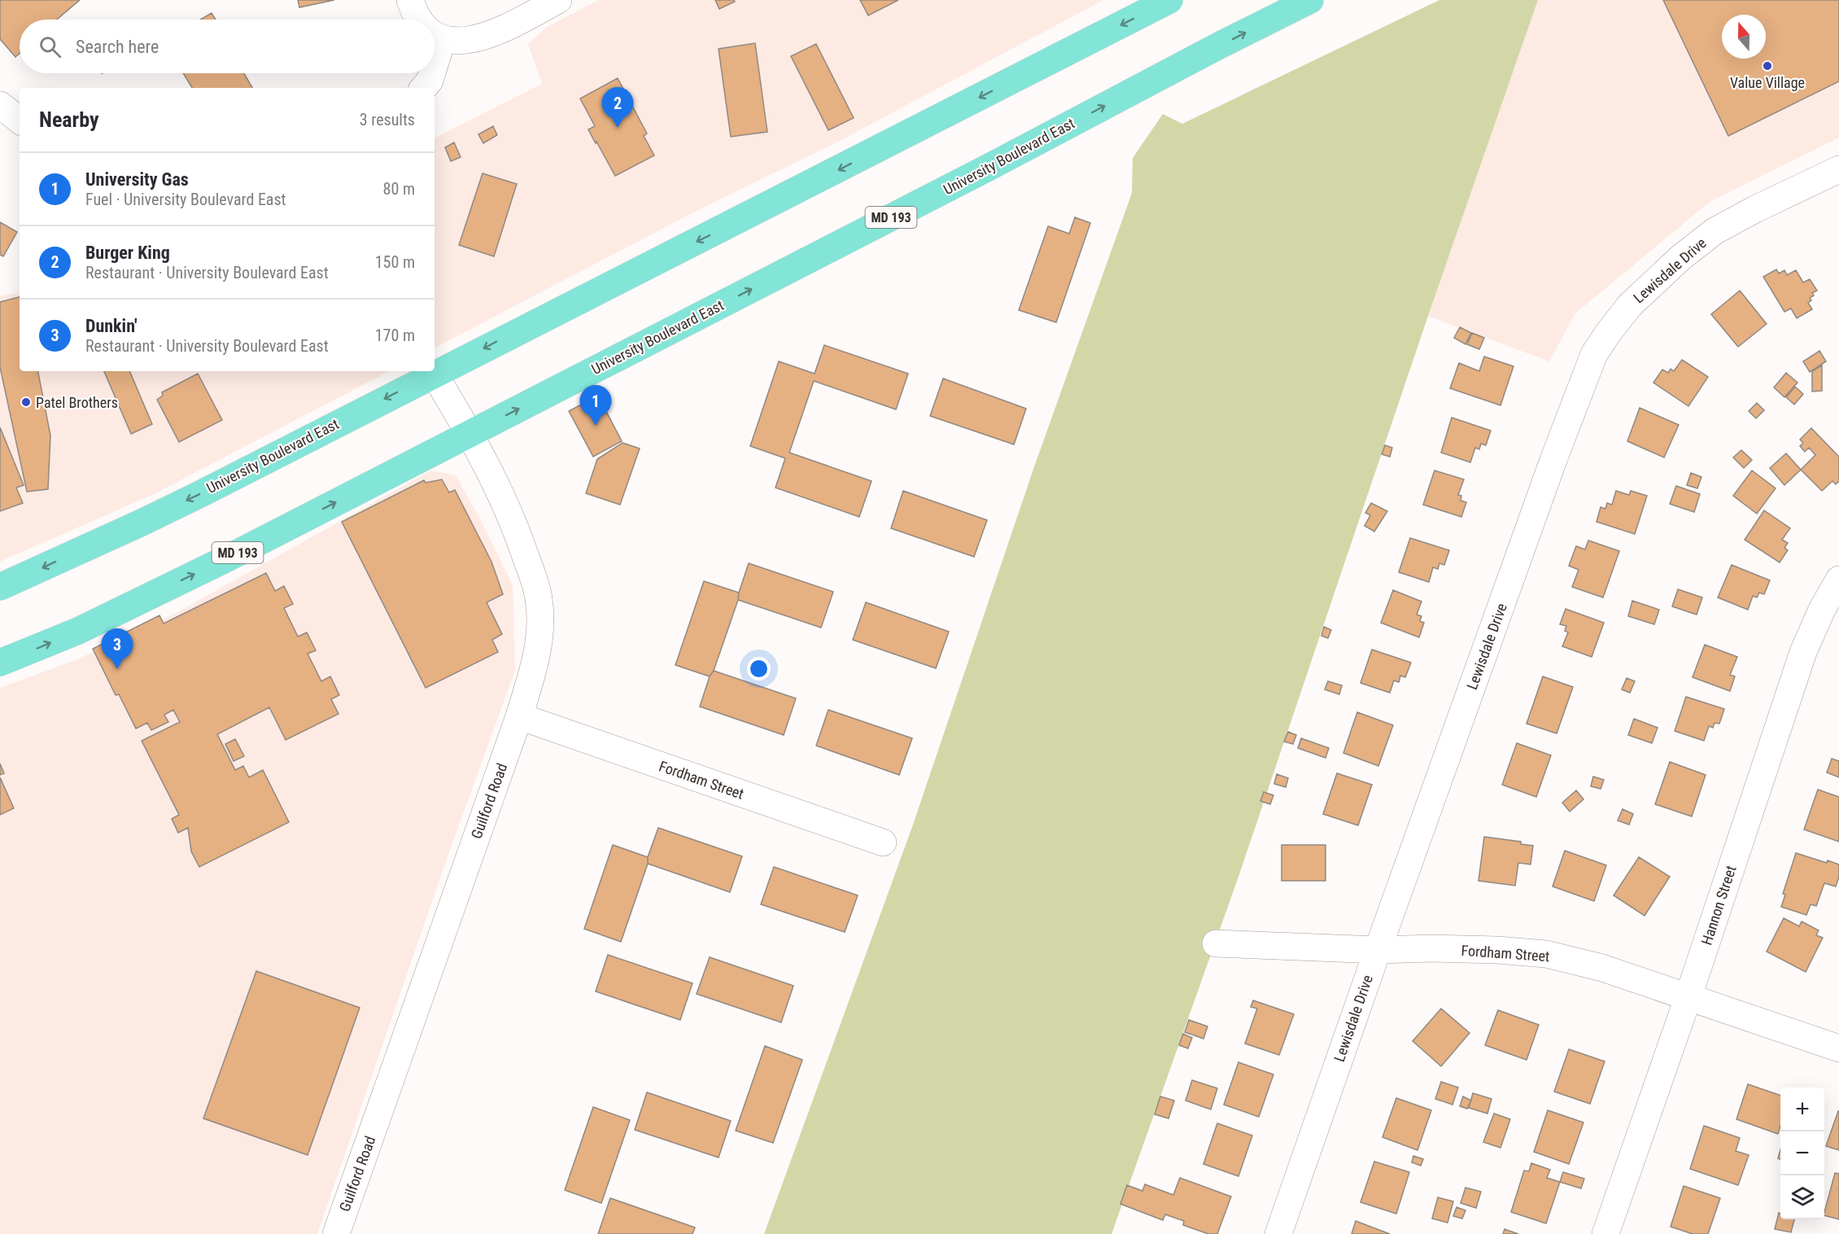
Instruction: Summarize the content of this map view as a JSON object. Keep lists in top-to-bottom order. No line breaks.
{"streets":{"main road":["University Boulevard East","MD 193"],"street":["Lewisdale Drive","Fordham Street","Guilford Road","Hannon Street"]},"crossings":[["University Boulevard East","Guilford Road"],["Lewisdale Drive","Fordham Street"],["Fordham Street","Guilford Road"],["Fordham Street","Hannon Street"]],"places":["Value Village","Patel Brothers"],"north":"top","page":{"search":"Search here","pins":["2","1","3"],"heading":["Nearby","3 results"],"list":[{"mark":"1","name":"University Gas","note":"Fuel · University Boulevard East","value":"80 m"},{"mark":"2","name":"Burger King","note":"Restaurant · University Boulevard East","value":"150 m"},{"mark":"3","name":"Dunkin'","note":"Restaurant · University Boulevard East","value":"170 m"}],"map_buttons":["+","−"]}}
